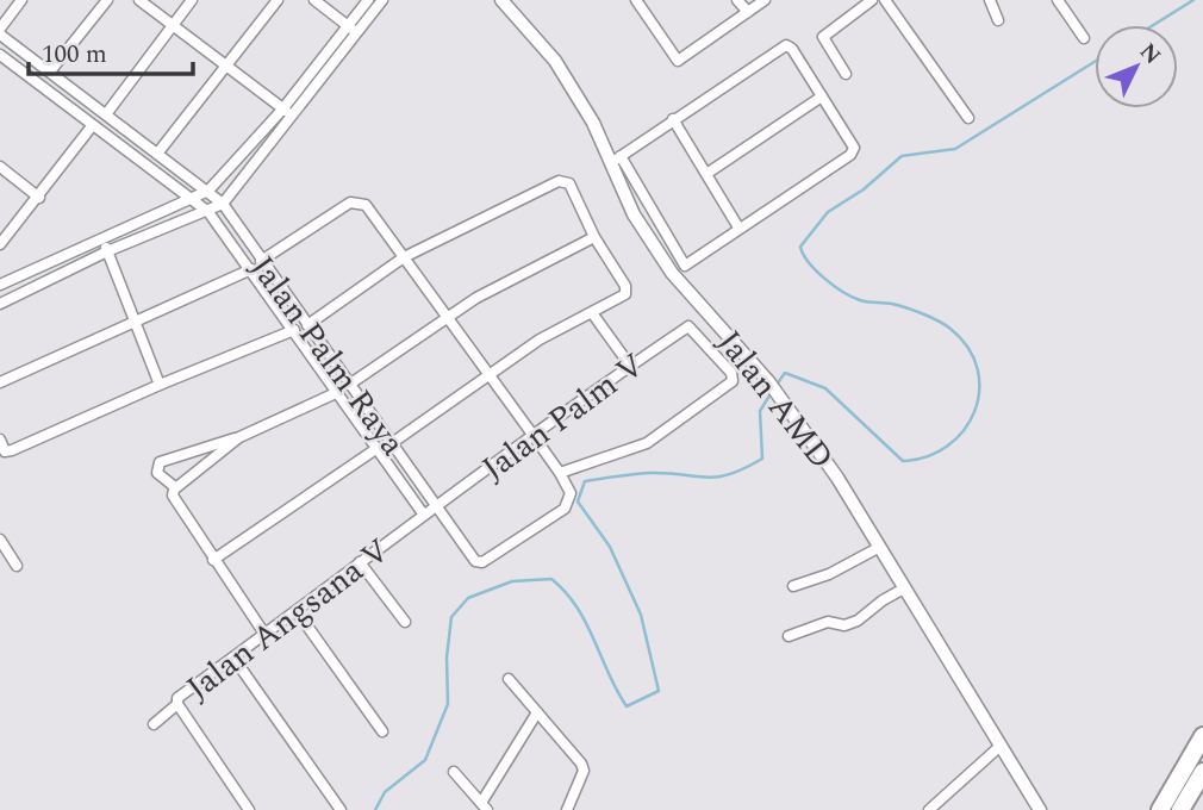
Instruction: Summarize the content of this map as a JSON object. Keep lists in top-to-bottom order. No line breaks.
{"streets":{"street":["Jalan Palm Raya","Jalan AMD","Jalan Palm V","Jalan Angsana V"]},"crossings":[["Jalan Palm Raya","Jalan Palm V"],["Jalan Palm V","Jalan Angsana V"]],"scale_bar":"100 m","north":"top right"}
